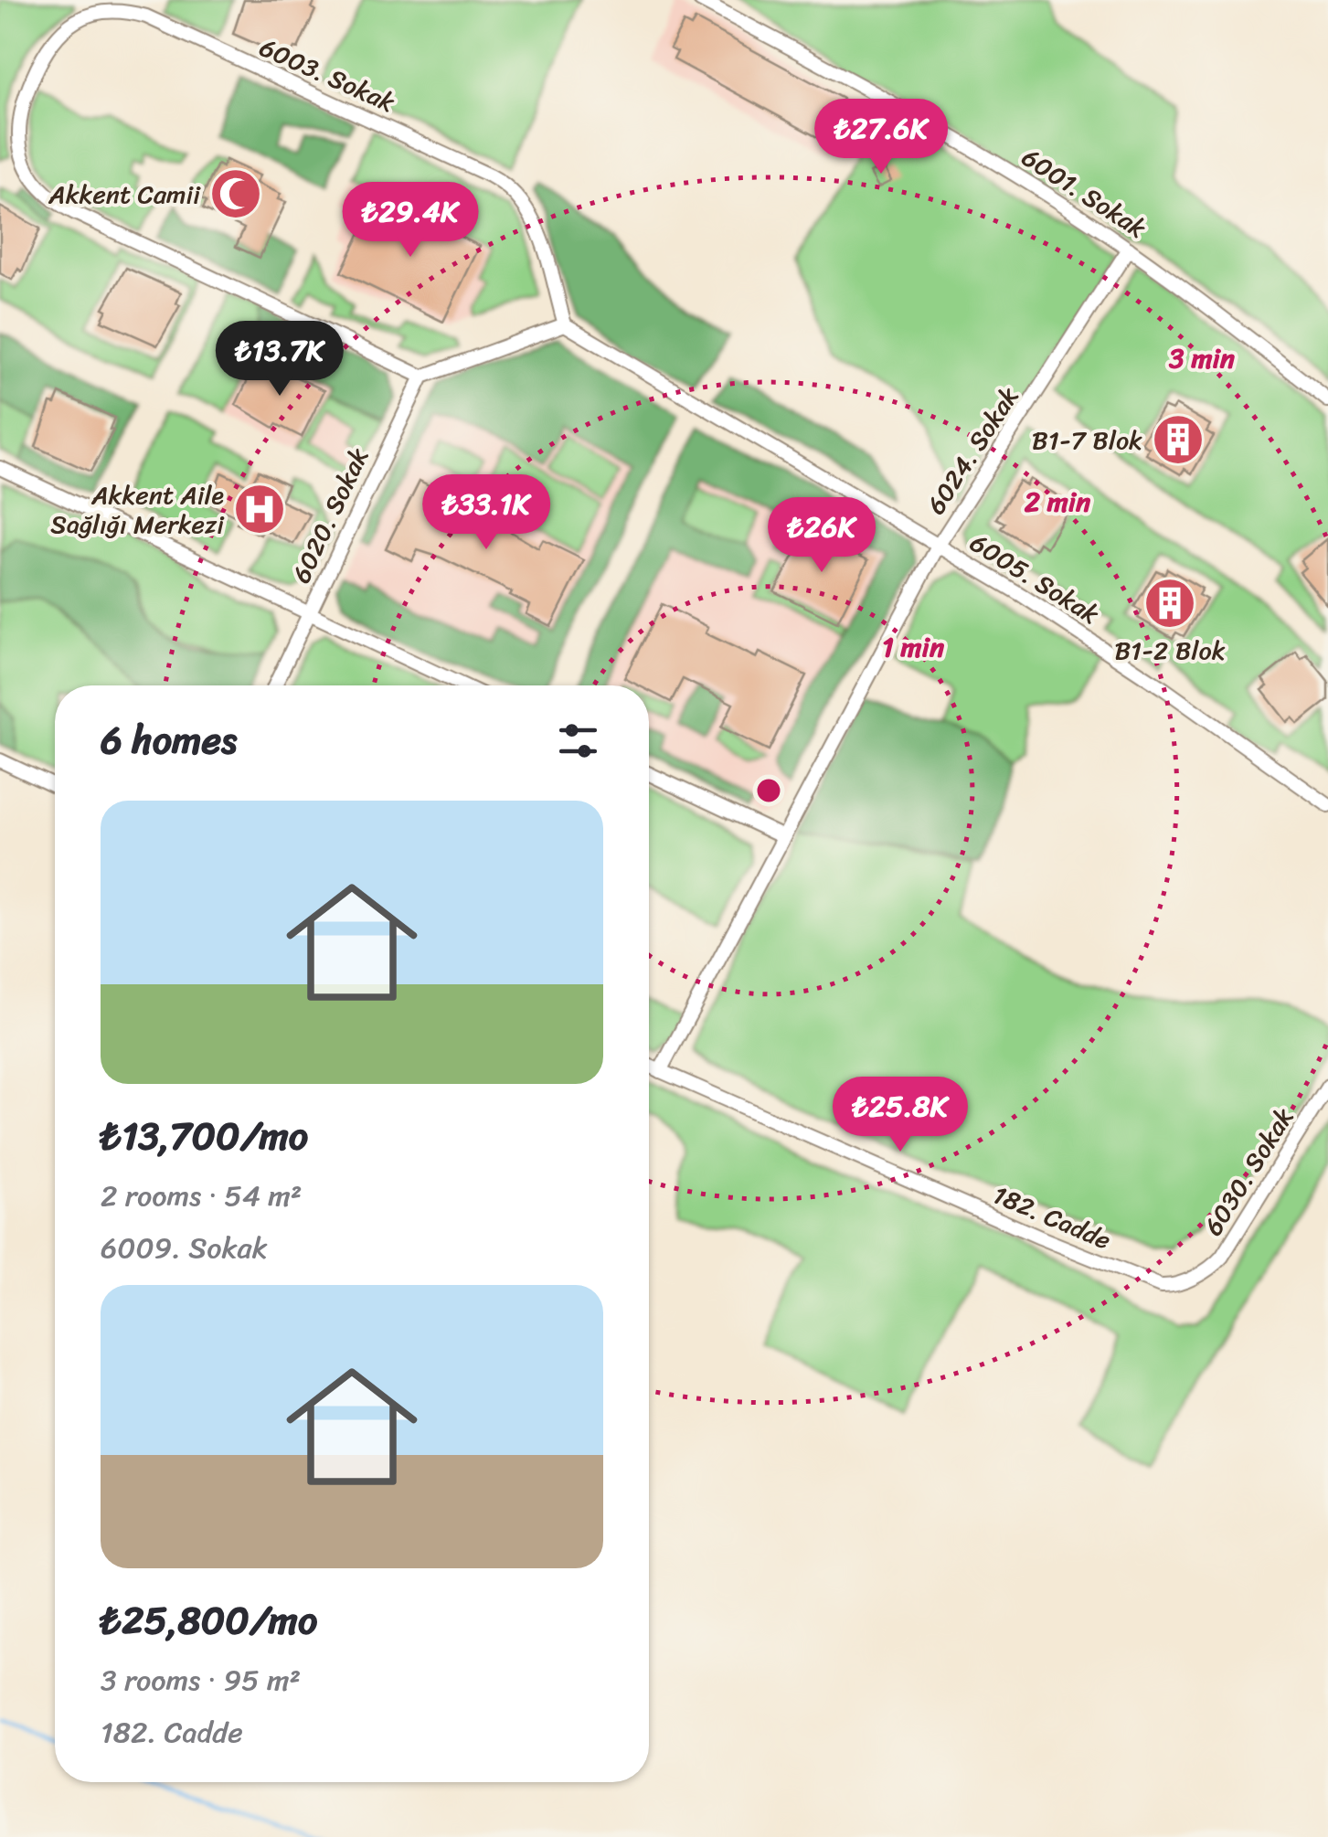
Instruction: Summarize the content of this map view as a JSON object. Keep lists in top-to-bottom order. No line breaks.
{"streets":{"street":["6003. Sokak","6001. Sokak","6024. Sokak","6020. Sokak","6005. Sokak","6030. Sokak","182. Cadde"]},"crossings":[["6003. Sokak","6020. Sokak"],["6003. Sokak","6005. Sokak"],["6001. Sokak","6024. Sokak"],["6024. Sokak","6005. Sokak"],["6024. Sokak","182. Cadde"],["6030. Sokak","182. Cadde"]],"places":{"mosque":["Akkent Camii"],"building":["B1-7 Blok","B1-2 Blok"],"hospital":["Akkent Aile Sağlığı Merkezi"]},"page":{"price":["₺27.6K","₺29.4K","₺13.7K","₺33.1K","₺26K","₺25.8K"],"heading":"6 homes","list":[{"name":"₺13,700/mo","note":"2 rooms · 54 m² · 6009. Sokak"},{"name":"₺25,800/mo","note":"3 rooms · 95 m² · 182. Cadde"}]},"rings":["3 min","2 min","1 min"]}
